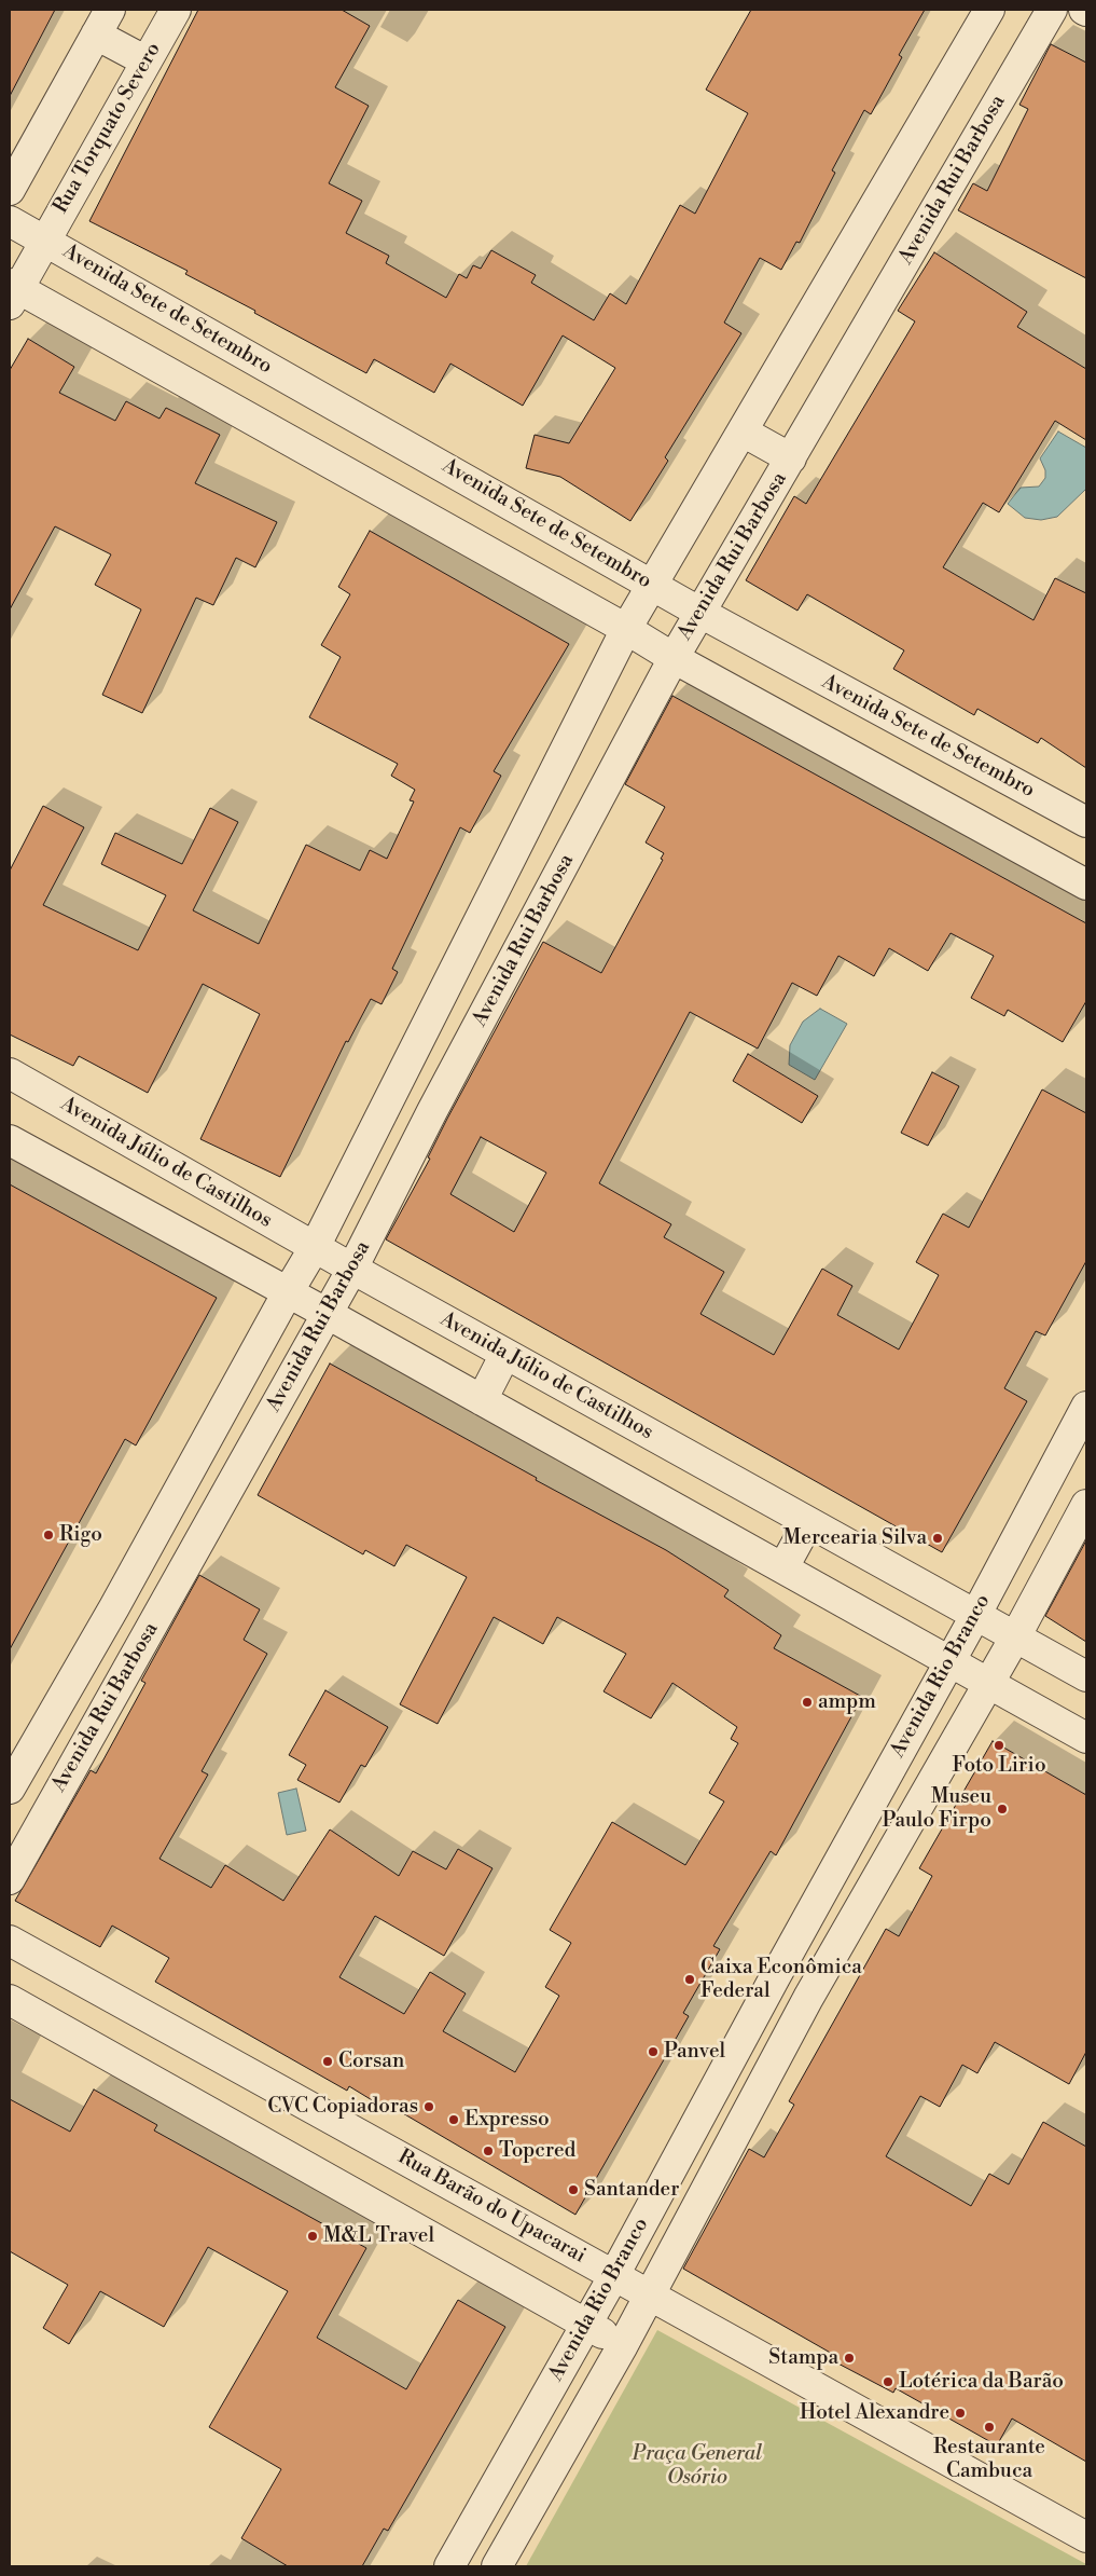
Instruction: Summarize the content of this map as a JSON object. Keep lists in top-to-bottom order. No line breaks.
{"streets":{"street":["Rua Torquato Severo","Avenida Rui Barbosa","Avenida Sete de Setembro","Avenida Júlio de Castilhos","Avenida Rio Branco","Rua Barão do Upacarai"]},"crossings":[["Rua Torquato Severo","Avenida Sete de Setembro"],["Avenida Rui Barbosa","Avenida Sete de Setembro"],["Avenida Rui Barbosa","Avenida Júlio de Castilhos"],["Avenida Júlio de Castilhos","Avenida Rio Branco"],["Avenida Rio Branco","Rua Barão do Upacarai"]],"parks":["Praça General Osório"],"places":["Rigo","Mercearia Silva","ampm","Foto Lirio","Museu Paulo Firpo","Caixa Econômica Federal","Panvel","Corsan","CVC Copiadoras","Expresso","Topcred","Santander","M&L Travel","Stampa","Lotérica da Barão","Hotel Alexandre","Restaurante Cambuca"]}
